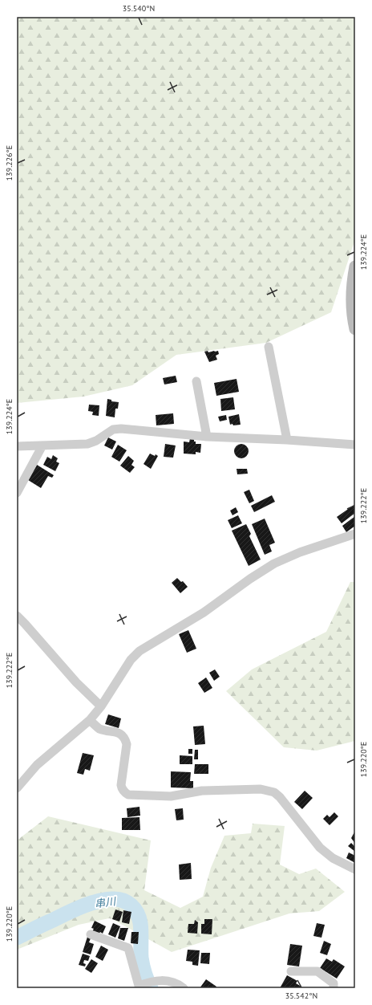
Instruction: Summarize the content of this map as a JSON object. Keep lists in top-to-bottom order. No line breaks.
{"water":["串川"],"coordinates":["35.540°N","139.226°E","139.224°E","139.222°E","139.220°E","35.542°N"]}
